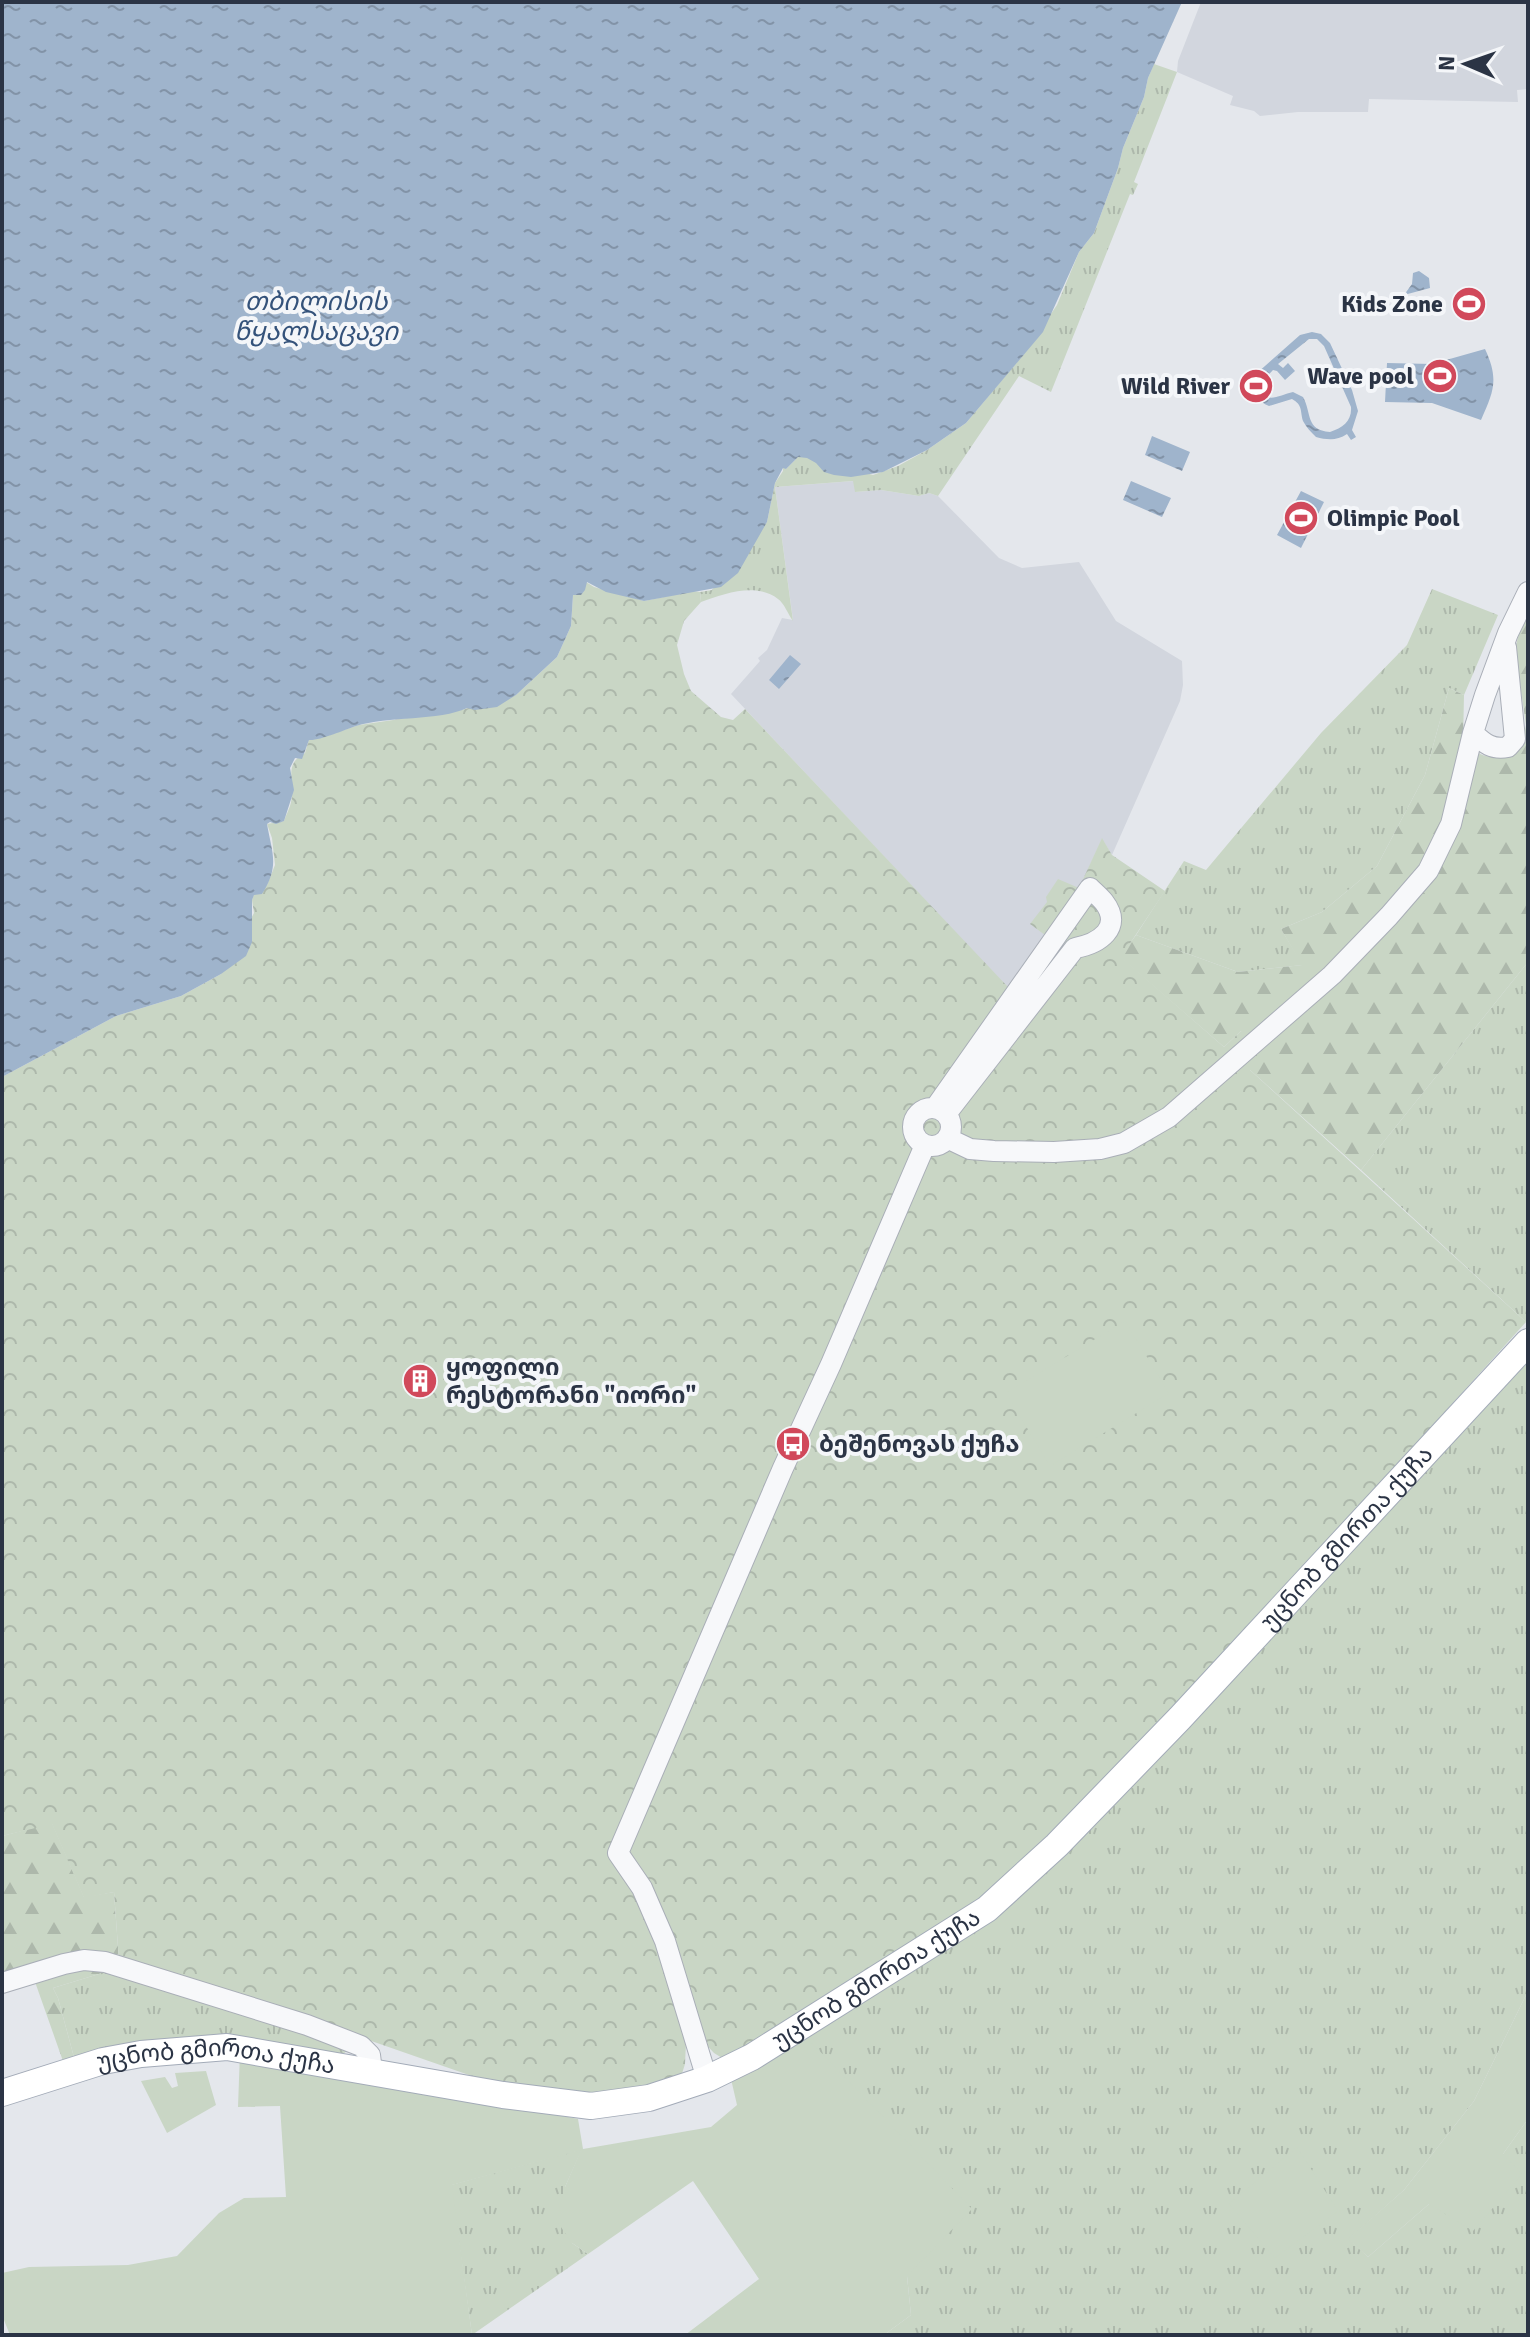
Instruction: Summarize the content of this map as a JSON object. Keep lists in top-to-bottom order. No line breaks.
{"streets":{"main road":["უცნობ გმირთა ქუჩა"]},"water":["თბილისის წყალსაცავი"],"places":{"sports":["Kids Zone","Wave pool","Wild River","Olimpic Pool"],"building":["ყოფილი რესტორანი \"იორი\""],"bus stop":["ბეშენოვას ქუჩა"]},"north":"left"}
